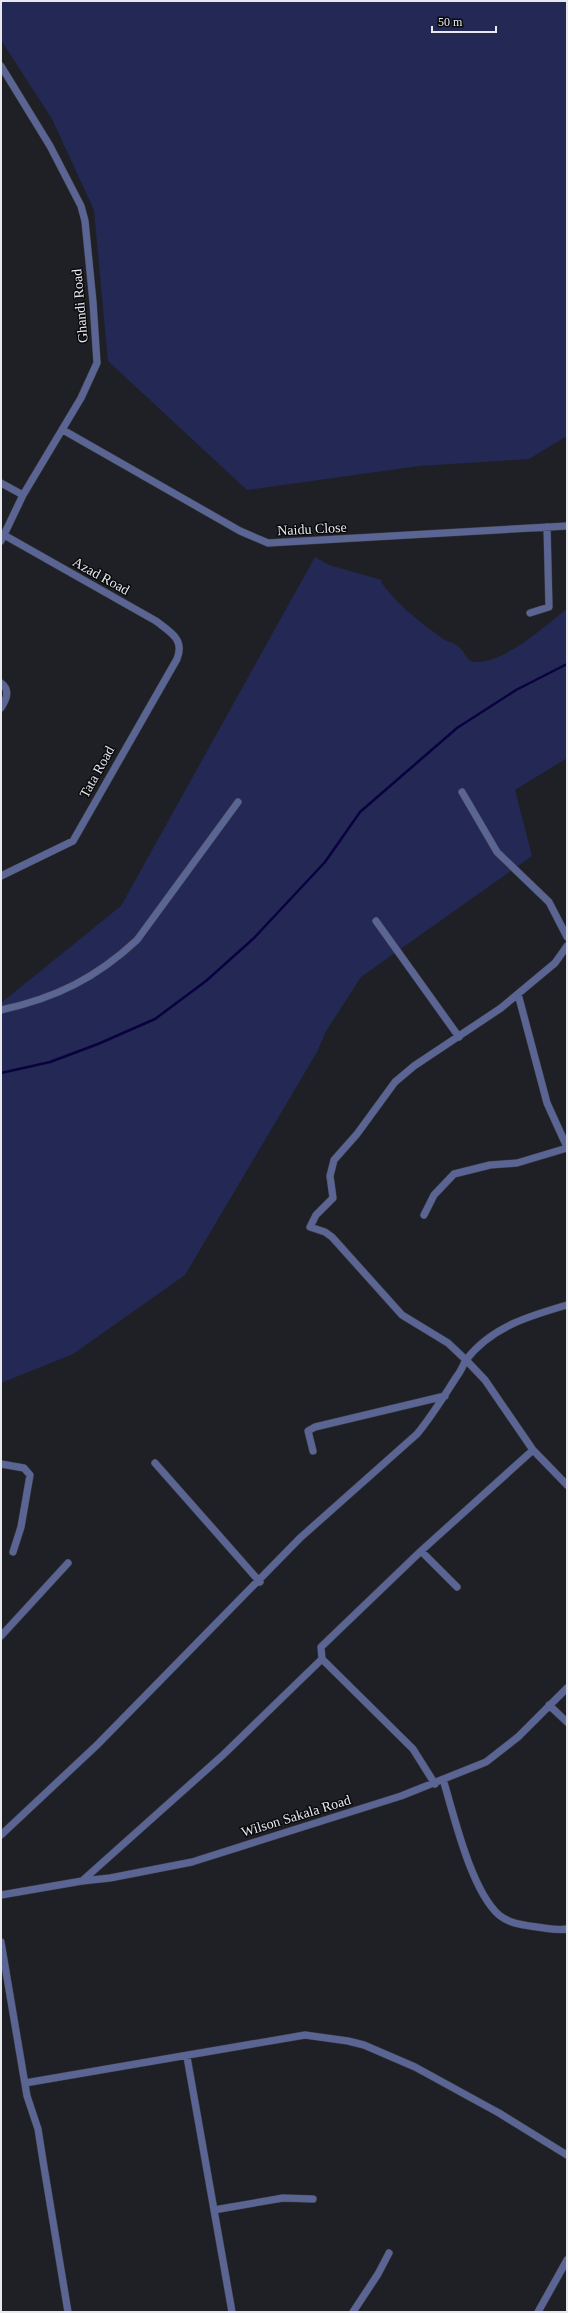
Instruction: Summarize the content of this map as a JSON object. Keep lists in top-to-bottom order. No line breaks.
{"streets":{"street":["Ghandi Road","Naidu Close","Azad Road","Tata Road","Wilson Sakala Road"]},"crossings":[["Ghandi Road","Naidu Close"],["Ghandi Road","Azad Road"],["Azad Road","Tata Road"]],"scale_bar":"50 m"}
